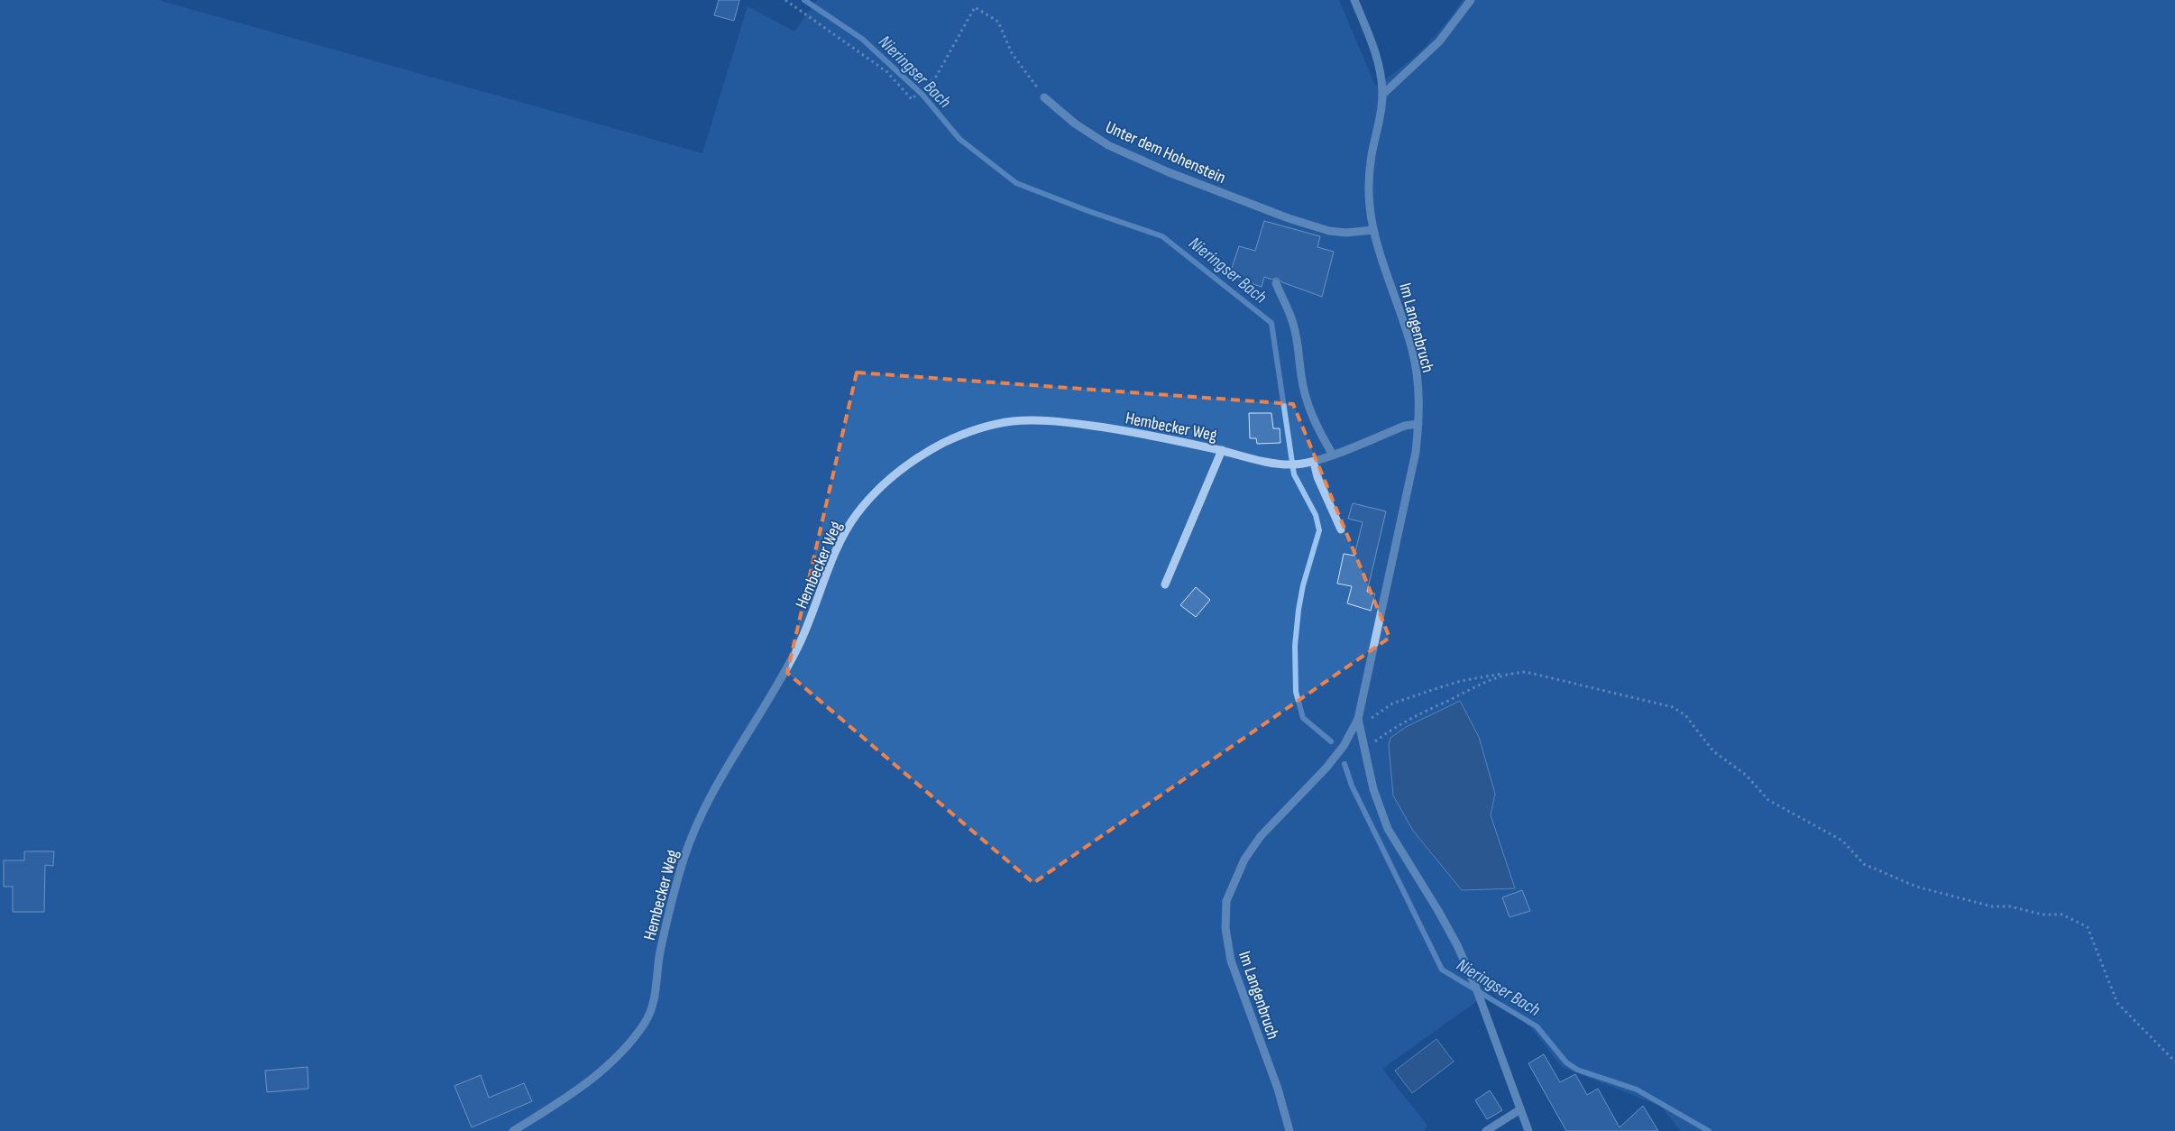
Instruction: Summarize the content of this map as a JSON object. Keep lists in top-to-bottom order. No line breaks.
{"streets":{"street":["Unter dem Hohenstein","Im Langenbruch","Hembecker Weg"]},"crossings":[["Unter dem Hohenstein","Im Langenbruch"],["Im Langenbruch","Hembecker Weg"]],"water":["Nieringser Bach"]}
